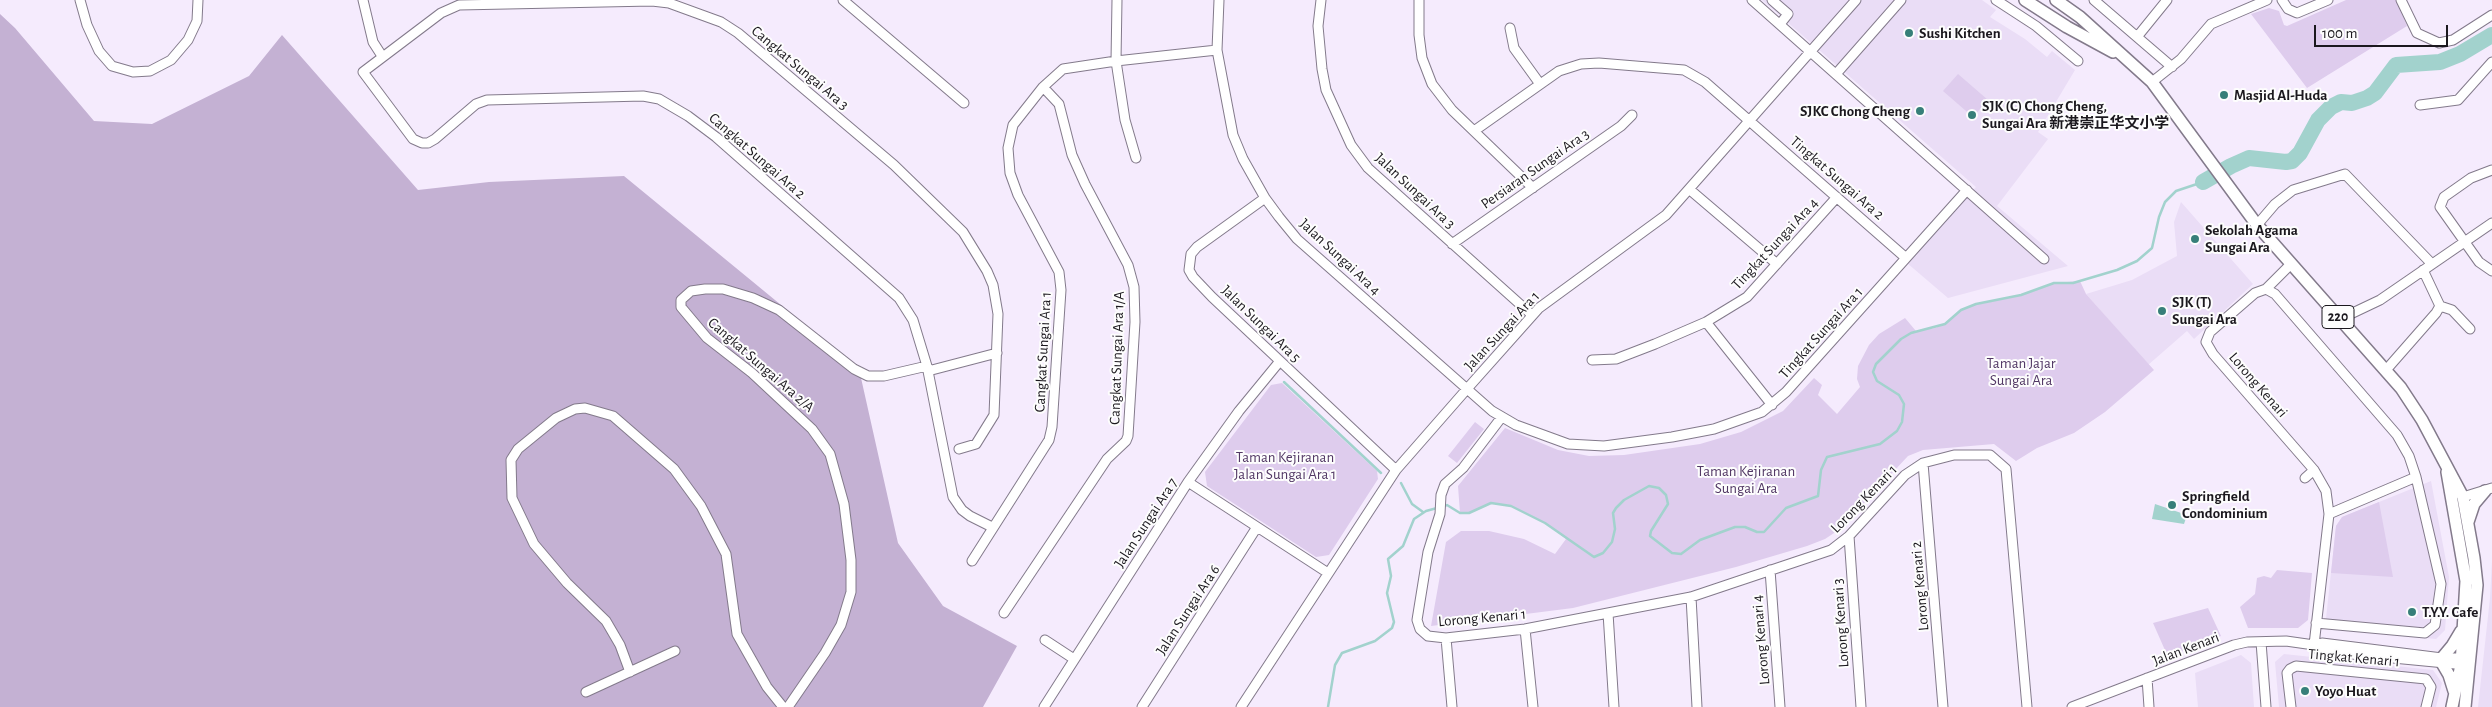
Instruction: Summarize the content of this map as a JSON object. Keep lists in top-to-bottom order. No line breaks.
{"streets":{"main road":["220"],"street":["Cangkat Sungai Ara 3","Cangkat Sungai Ara 2","Persiaran Sungai Ara 3","Tingkat Sungai Ara 2","Jalan Sungai Ara 3","Tingkat Sungai Ara 4","Jalan Sungai Ara 4","Jalan Sungai Ara 5","Jalan Sungai Ara 1","Tingkat Sungai Ara 1","Cangkat Sungai Ara 1","Cangkat Sungai Ara 1/A","Cangkat Sungai Ara 2/A","Lorong Kenari","Lorong Kenari 1","Jalan Sungai Ara 7","Lorong Kenari 2","Jalan Sungai Ara 6","Lorong Kenari 3","Lorong Kenari 4","Jalan Kenari","Tingkat Kenari 1"]},"crossings":[["Cangkat Sungai Ara 3","Cangkat Sungai Ara 2"],["Cangkat Sungai Ara 2","Cangkat Sungai Ara 1"],["Cangkat Sungai Ara 2","Cangkat Sungai Ara 2/A"],["Persiaran Sungai Ara 3","Jalan Sungai Ara 3"],["Tingkat Sungai Ara 2","Tingkat Sungai Ara 4"],["Tingkat Sungai Ara 2","Jalan Sungai Ara 1"],["Tingkat Sungai Ara 2","Tingkat Sungai Ara 1"],["Jalan Sungai Ara 3","Jalan Sungai Ara 1"],["Jalan Sungai Ara 4","Jalan Sungai Ara 5"],["Jalan Sungai Ara 4","Jalan Sungai Ara 1"],["Jalan Sungai Ara 4","Tingkat Sungai Ara 1"],["Jalan Sungai Ara 4","Cangkat Sungai Ara 1"],["220","Lorong Kenari"],["220","Jalan Kenari"],["Jalan Sungai Ara 5","Jalan Sungai Ara 1"],["Jalan Sungai Ara 5","Jalan Sungai Ara 7"],["Jalan Sungai Ara 1","Tingkat Sungai Ara 1"],["Tingkat Sungai Ara 1","Lorong Kenari 1"],["Cangkat Sungai Ara 1","Cangkat Sungai Ara 1/A"],["Lorong Kenari","Jalan Kenari"],["Lorong Kenari 1","Lorong Kenari 2"],["Lorong Kenari 1","Lorong Kenari 3"],["Lorong Kenari 1","Lorong Kenari 4"]],"parks":["Taman Jajar Sungai Ara","Taman Kejiranan Jalan Sungai Ara 1","Taman Kejiranan Sungai Ara"],"places":["Sushi Kitchen","Masjid Al-Huda","SJKC Chong Cheng","SJK (C) Chong Cheng, Sungai Ara 新港崇正华文小学","Sekolah Agama Sungai Ara","SJK (T) Sungai Ara","Springfield Condominium","T.Y.Y. Cafe","Yoyo Huat"],"scale_bar":"100 m"}
